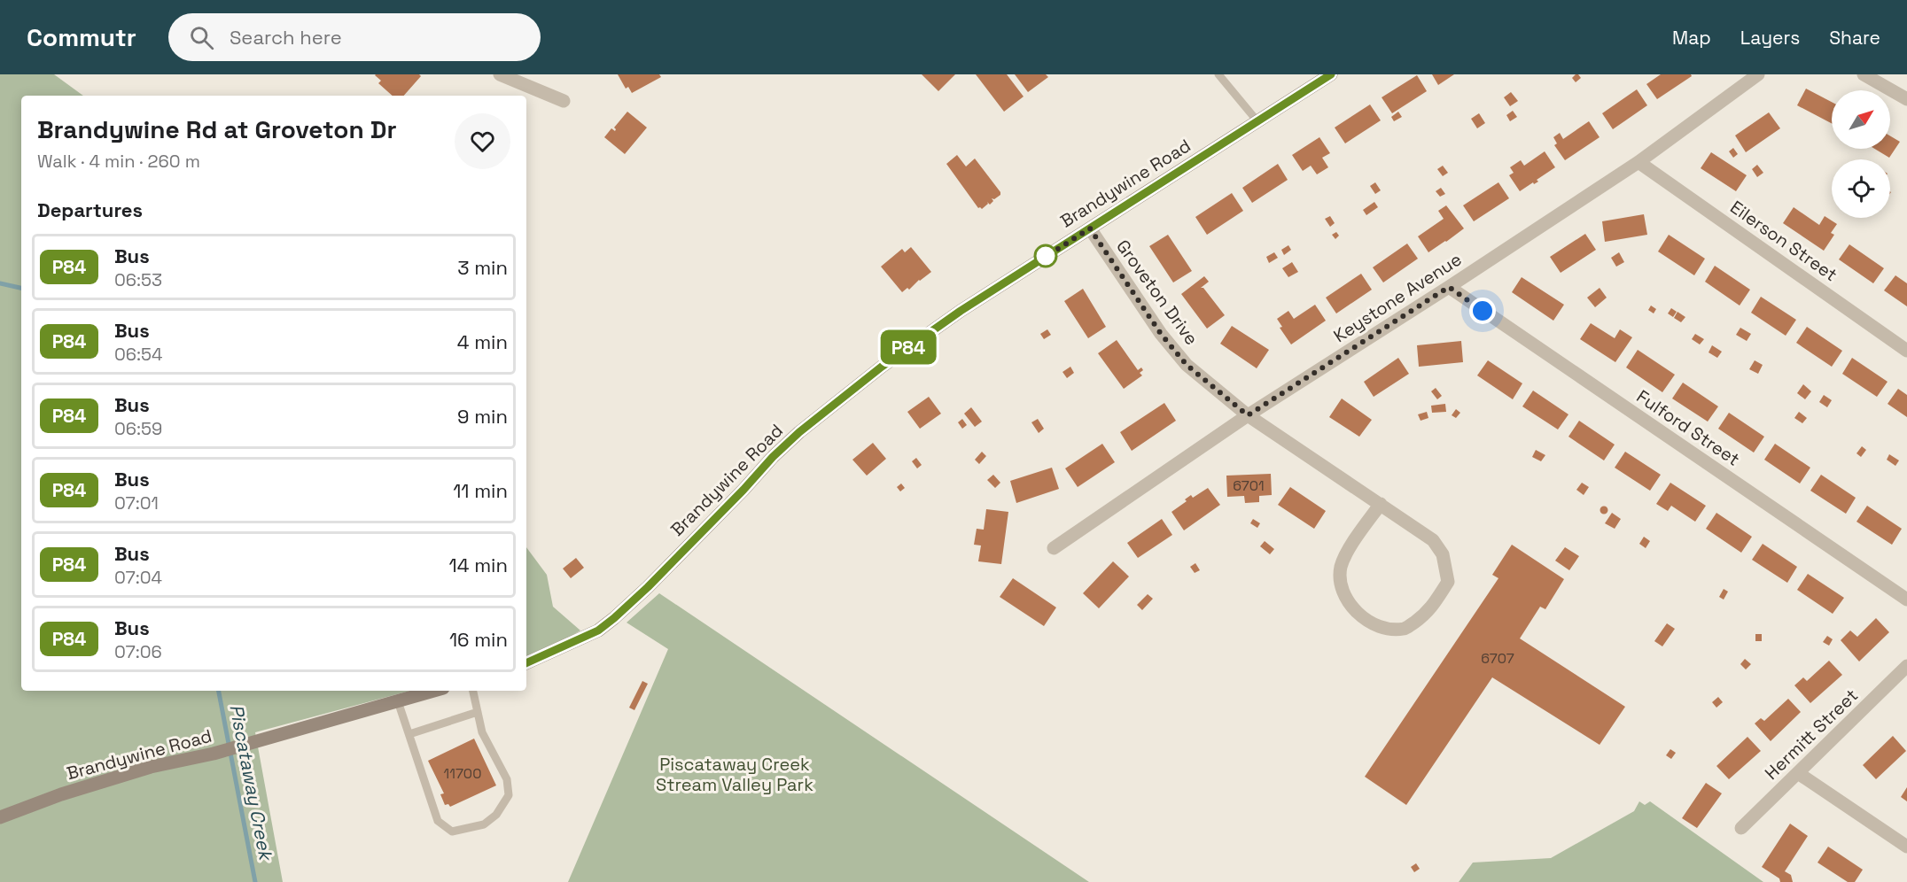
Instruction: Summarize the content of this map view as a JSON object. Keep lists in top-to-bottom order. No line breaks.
{"streets":{"main road":["Brandywine Road"],"street":["Eilerson Street","Groveton Drive","Keystone Avenue","Fulford Street","Hermitt Street"]},"crossings":[["Brandywine Road","Groveton Drive"],["Eilerson Street","Keystone Avenue"],["Groveton Drive","Keystone Avenue"],["Keystone Avenue","Fulford Street"]],"water":["Piscataway Creek"],"parks":["Piscataway Creek Stream Valley Park"],"lines":["bus line P84"],"house_numbers":["6701","6707","11700"],"north":"top right","page":{"header":"Commutr","search":"Search here","nav":["Map","Layers","Share"],"on_map":"P84","heading":[["Brandywine Rd at Groveton Dr","Walk · 4 min · 260 m"],"Departures"],"list":[{"mark":"P84","name":"Bus","note":"06:53","value":"3 min"},{"mark":"P84","name":"Bus","note":"06:54","value":"4 min"},{"mark":"P84","name":"Bus","note":"06:59","value":"9 min"},{"mark":"P84","name":"Bus","note":"07:01","value":"11 min"},{"mark":"P84","name":"Bus","note":"07:04","value":"14 min"},{"mark":"P84","name":"Bus","note":"07:06","value":"16 min"}]}}
